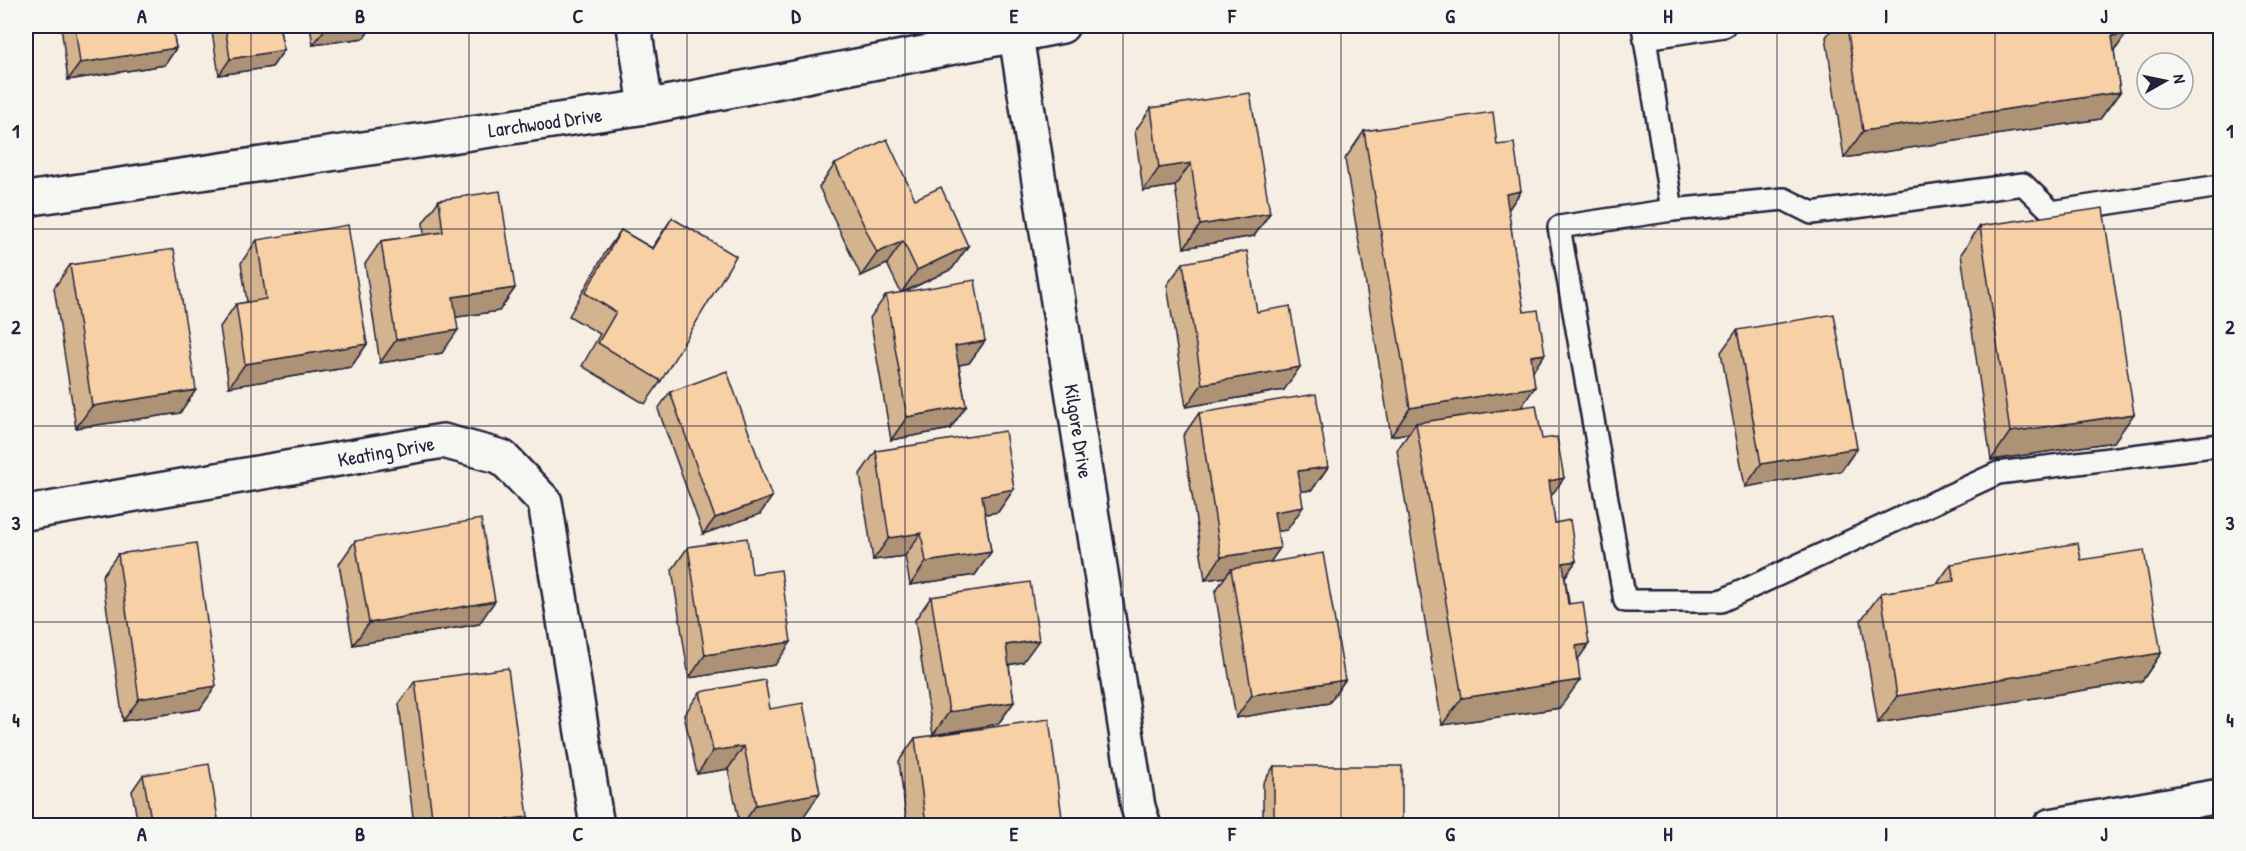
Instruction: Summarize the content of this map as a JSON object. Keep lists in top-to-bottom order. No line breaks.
{"streets":{"street":["Larchwood Drive","Kilgore Drive","Keating Drive"]},"crossings":[["Larchwood Drive","Kilgore Drive"]],"north":"right","grid":{"columns":["A","B","C","D","E","F","G","H","I","J"],"rows":["1","2","3","4"]}}
